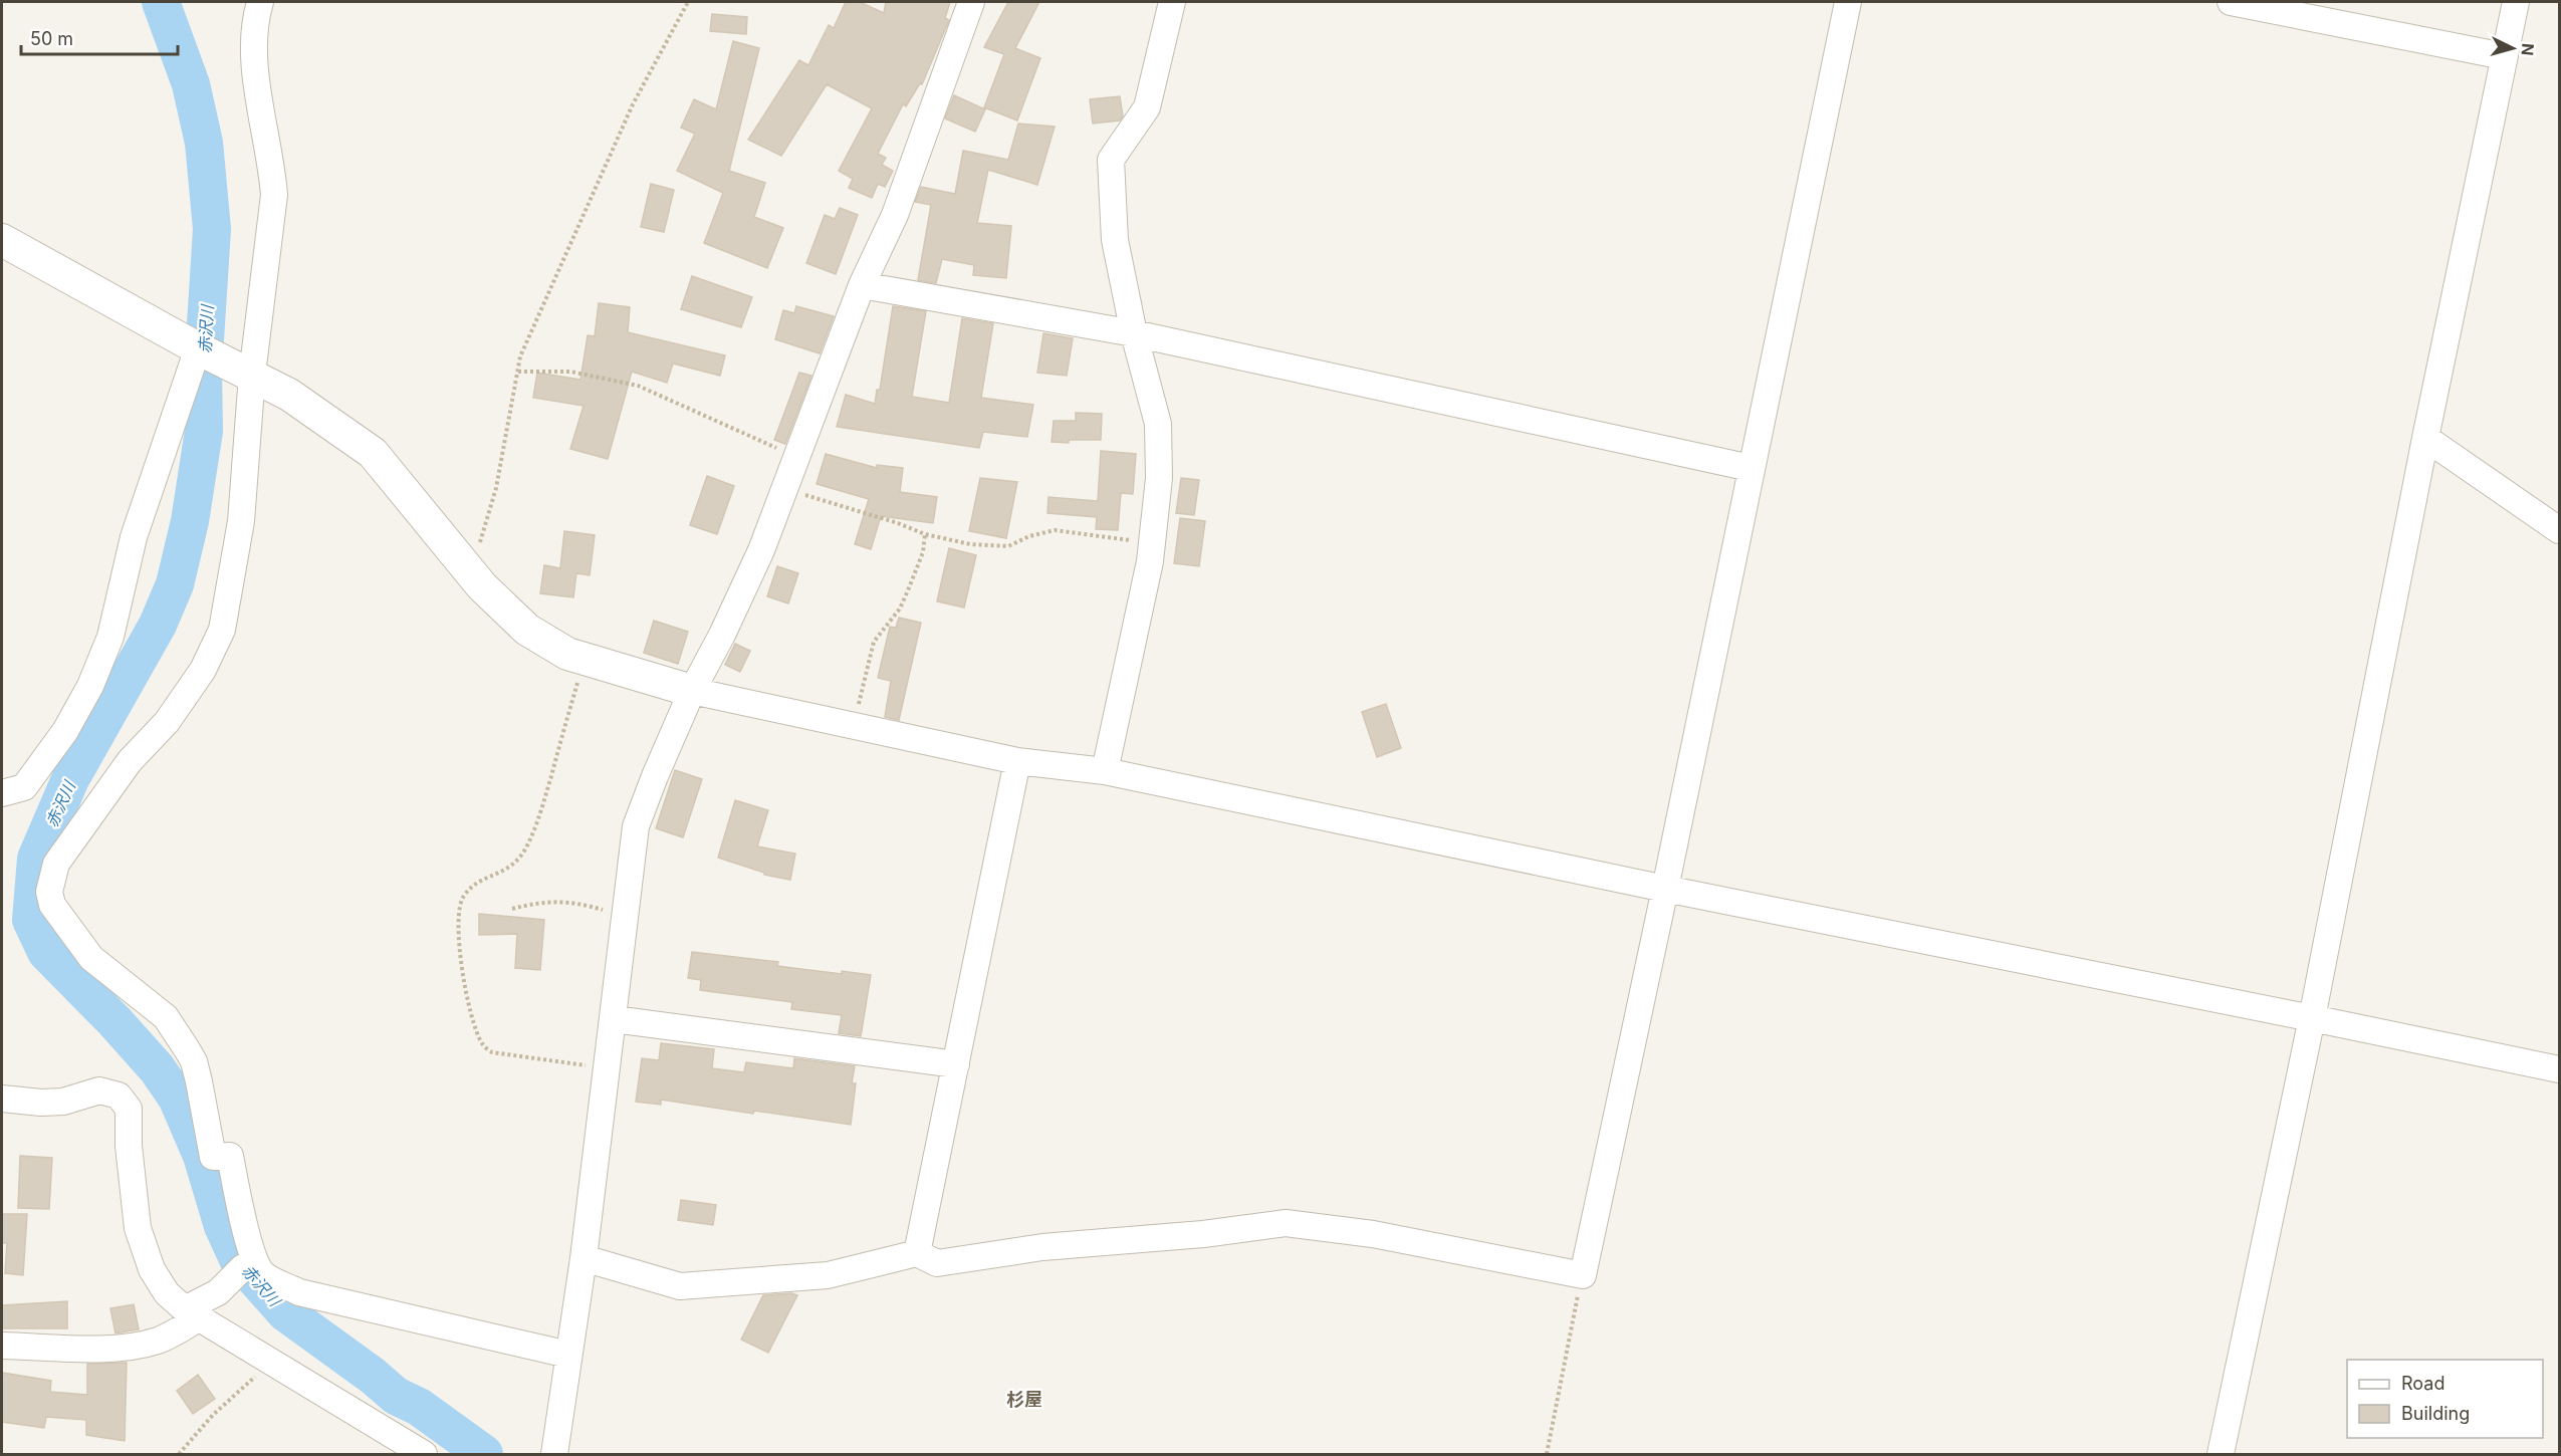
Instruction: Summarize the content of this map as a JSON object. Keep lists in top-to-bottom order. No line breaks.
{"districts":["杉屋"],"water":["赤沢川"],"legend":["Road","Building"],"scale_bar":"50 m","north":"right"}
